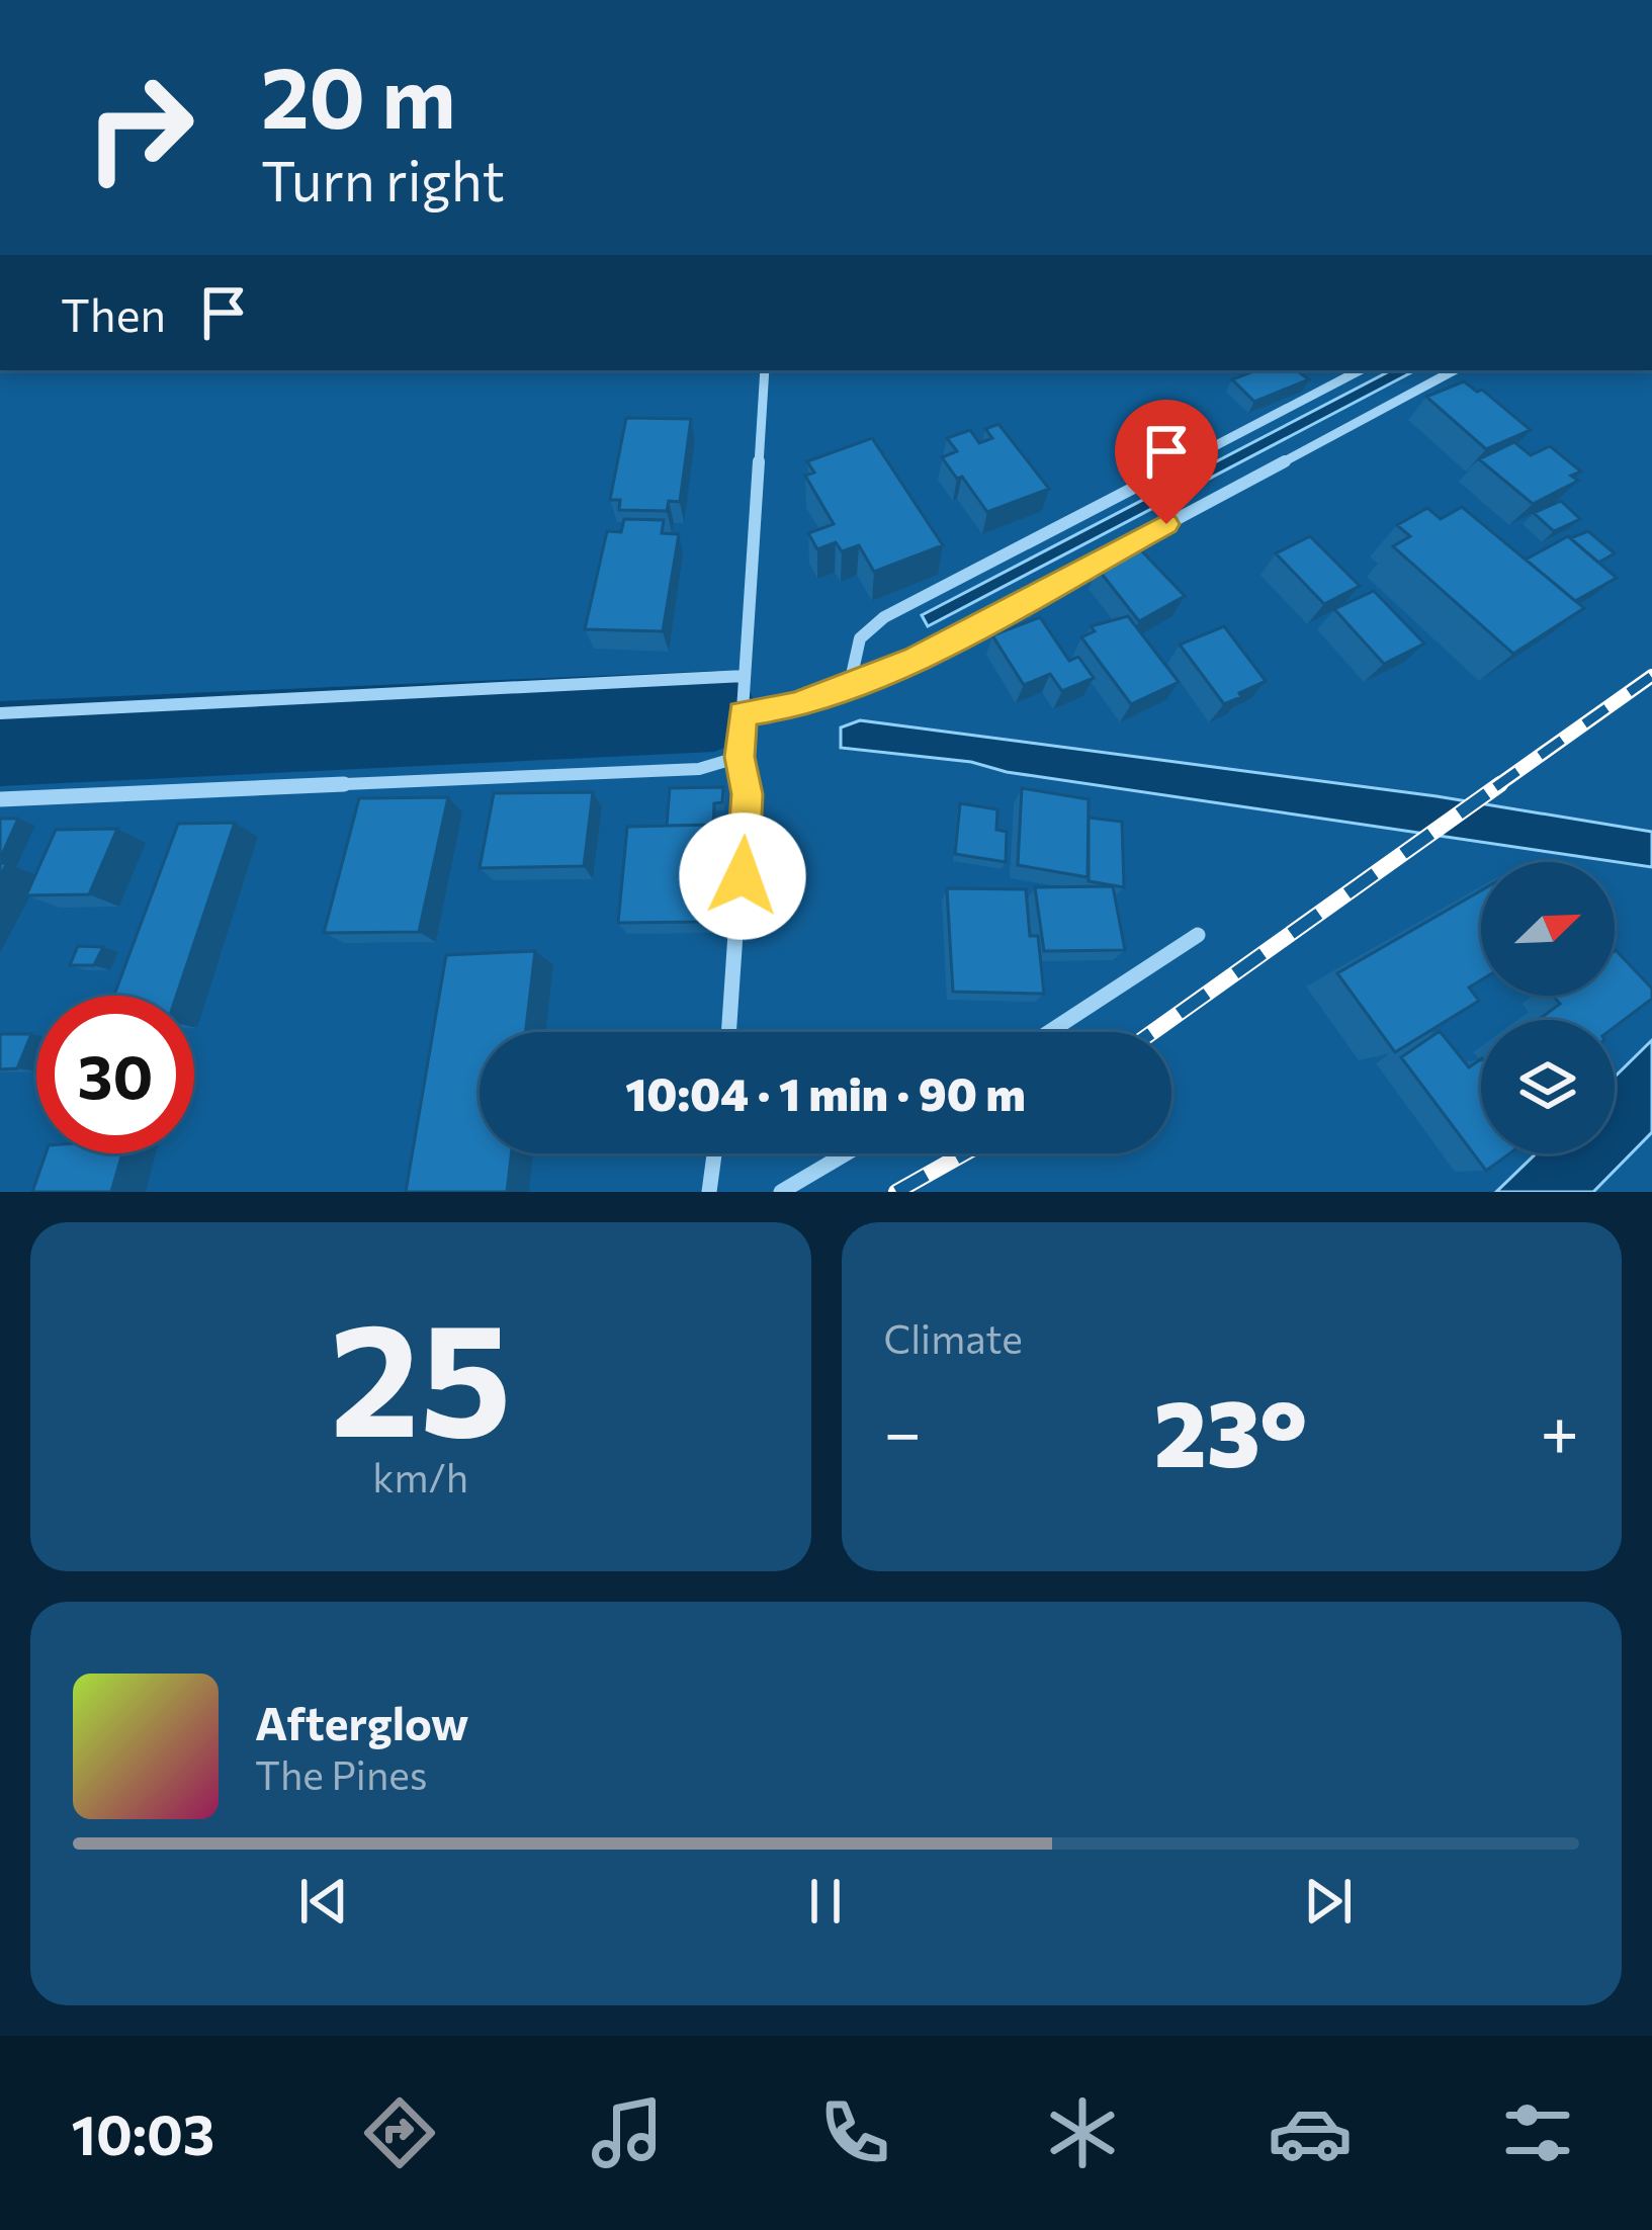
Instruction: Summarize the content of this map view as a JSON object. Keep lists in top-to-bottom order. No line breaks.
{"north":"top right","page":{"turn":["20 m","Turn right"],"then":"Then","limit":"30","trip":"10:04 · 1 min · 90 m","tile":[["25","km/h"],"Climate"],"heat":["−","23°","+"],"song":["Afterglow","The Pines"],"tabs":"10:03"}}
